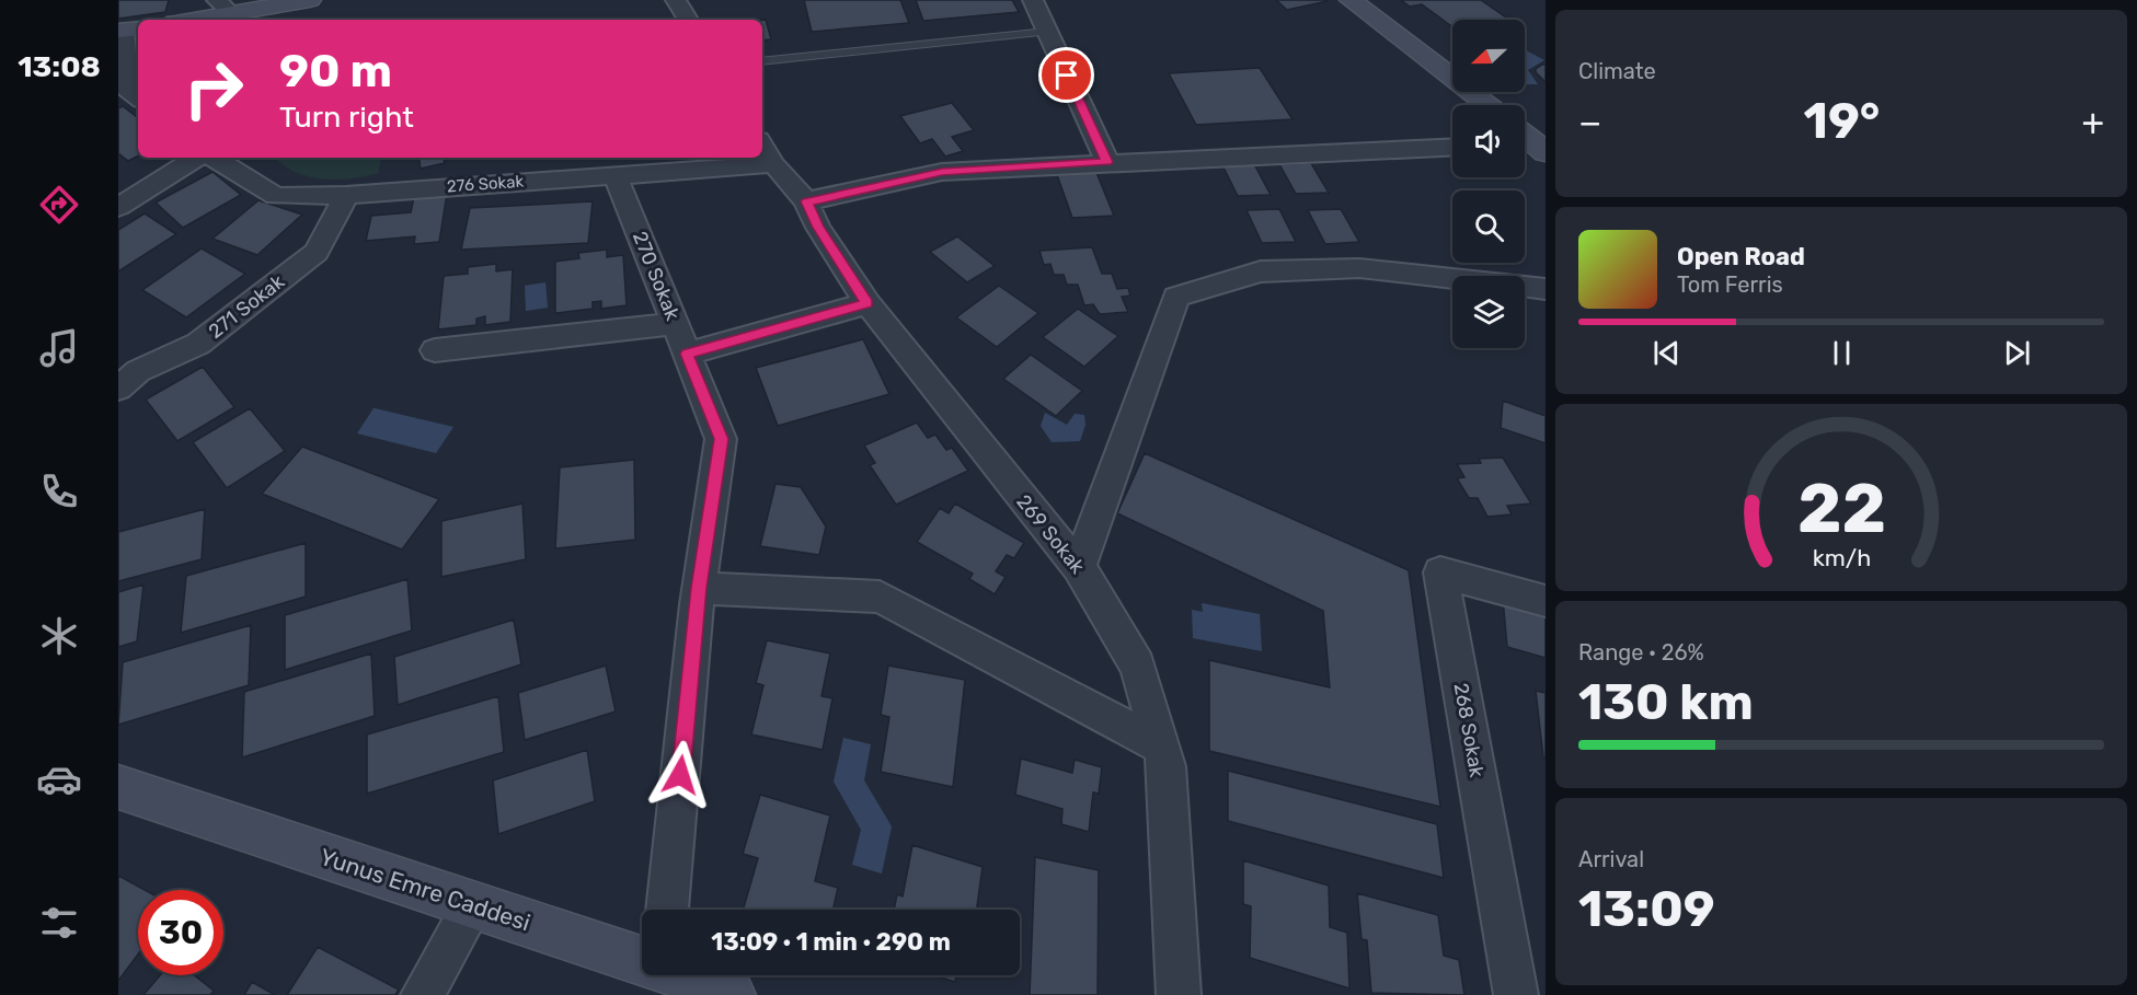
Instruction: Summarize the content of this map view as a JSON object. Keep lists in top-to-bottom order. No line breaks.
{"streets":{"street":["276 Sokak","270 Sokak","271 Sokak","269 Sokak","268 Sokak","Yunus Emre Caddesi"]},"crossings":[["276 Sokak","270 Sokak"],["276 Sokak","271 Sokak"]],"north":"left","page":{"tabs":"13:08","tile":["Climate",["Range · 26%","130 km"],["Arrival","13:09"]],"turn":["90 m","Turn right"],"heat":["−","19°","+"],"song":["Open Road","Tom Ferris"],"limit":"30","trip":"13:09 · 1 min · 290 m","gauge":["22","km/h"]}}
